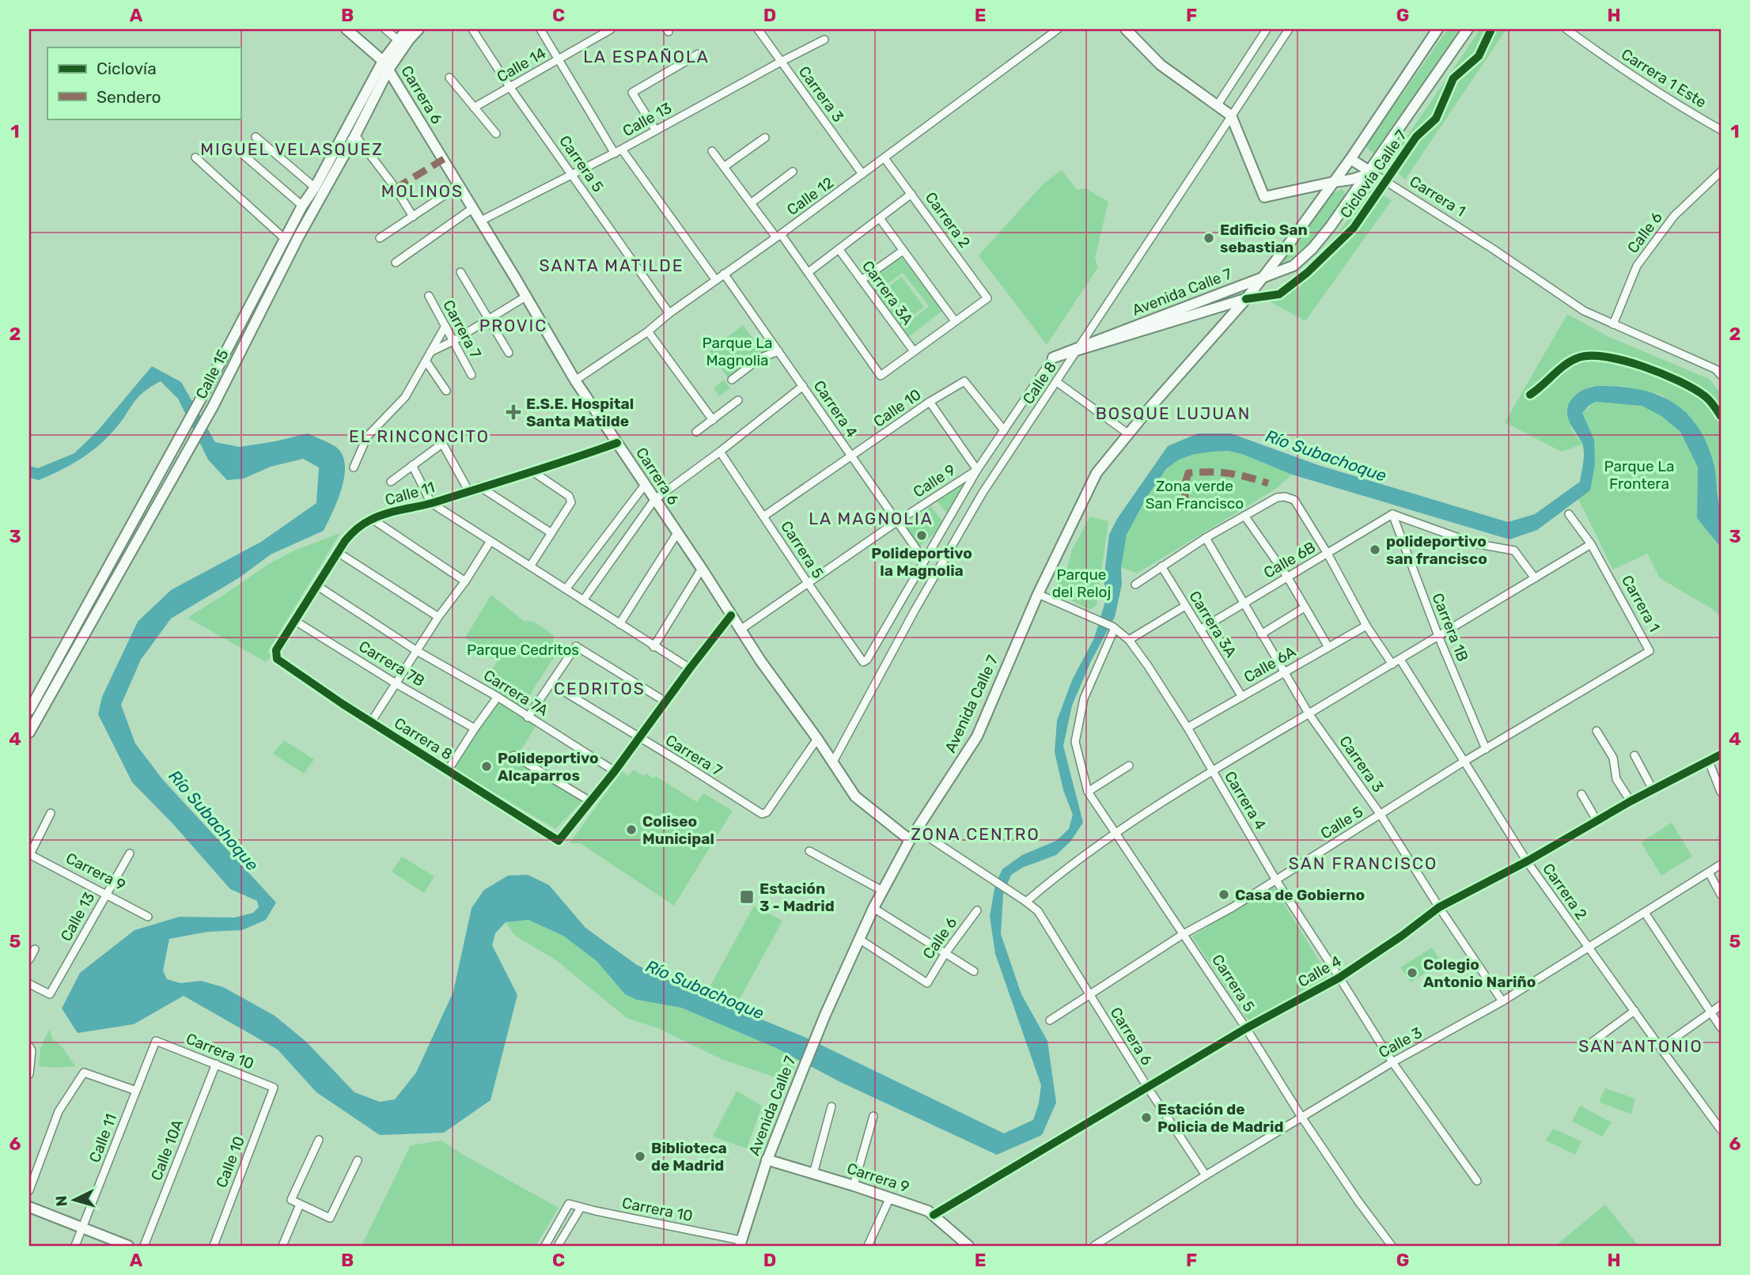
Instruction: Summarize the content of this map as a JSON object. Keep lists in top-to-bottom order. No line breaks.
{"streets":{"street":["Calle 14","Carrera 1 Este","Carrera 3","Carrera 6","Calle 13","Carrera 5","Calle 12","Carrera 1","Carrera 2","Calle 6","Avenida Calle 7","Carrera 3A","Carrera 7","Calle 15","Calle 8","Calle 10","Carrera 4","Calle 9","Calle 11","Calle 6B","Carrera 1B","Carrera 7B","Calle 6A","Carrera 7A","Carrera 8","Calle 5","Carrera 9","Calle 4","Calle 3","Carrera 10","Calle 10A"],"cycle path":["Ciclovía Calle 7"]},"crossings":[["Calle 14","Carrera 5"],["Carrera 3","Calle 13"],["Carrera 3","Calle 12"],["Carrera 3","Calle 6B"],["Carrera 3","Calle 6A"],["Carrera 3","Calle 5"],["Carrera 3","Calle 4"],["Carrera 3","Calle 3"],["Carrera 6","Calle 13"],["Carrera 6","Calle 12"],["Carrera 6","Avenida Calle 7"],["Carrera 6","Carrera 7"],["Carrera 6","Calle 15"],["Carrera 6","Calle 8"],["Carrera 6","Calle 9"],["Carrera 6","Calle 11"],["Carrera 6","Calle 5"],["Carrera 6","Calle 4"],["Carrera 6","Calle 3"],["Calle 13","Carrera 5"],["Calle 13","Carrera 9"],["Carrera 5","Calle 12"],["Carrera 5","Calle 10"],["Carrera 5","Carrera 4"],["Carrera 5","Calle 9"],["Carrera 5","Calle 5"],["Carrera 5","Calle 4"],["Carrera 5","Calle 3"],["Calle 12","Carrera 2"],["Calle 12","Carrera 4"],["Carrera 1","Calle 6"],["Carrera 1","Avenida Calle 7"],["Carrera 1","Calle 5"],["Carrera 2","Calle 5"],["Carrera 2","Calle 4"],["Carrera 2","Calle 3"],["Calle 6","Avenida Calle 7"],["Avenida Calle 7","Carrera 4"],["Avenida Calle 7","Calle 9"],["Avenida Calle 7","Carrera 9"],["Avenida Calle 7","Carrera 10"],["Carrera 3A","Calle 6B"],["Carrera 3A","Calle 6A"],["Calle 10","Carrera 4"],["Calle 10","Calle 9"],["Calle 10","Carrera 10"],["Carrera 4","Calle 9"],["Carrera 4","Calle 6A"],["Carrera 4","Calle 5"],["Carrera 4","Calle 4"],["Carrera 4","Calle 3"],["Calle 11","Carrera 7B"],["Calle 11","Carrera 7A"],["Calle 11","Carrera 8"],["Calle 11","Carrera 10"],["Calle 6B","Carrera 1B"],["Carrera 1B","Calle 5"],["Carrera 9","Calle 4"],["Carrera 10","Calle 10A"]],"districts":["LA ESPAÑOLA","MIGUEL VELASQUEZ","MOLINOS","SANTA MATILDE","PROVIC","BOSQUE LUJUAN","EL RINCONCITO","LA MAGNOLIA","CEDRITOS","ZONA CENTRO","SAN FRANCISCO","SAN ANTONIO"],"water":["Río Subachoque"],"parks":["Parque La Magnolia","Parque La Frontera","Zona verde San Francisco","Parque del Reloj","Parque Cedritos"],"places":{"other":["Edificio San sebastian","Polideportivo la Magnolia","polideportivo san francisco","Polideportivo Alcaparros","Coliseo Municipal","Casa de Gobierno","Colegio Antonio Nariño","Estación de Policia de Madrid","Biblioteca de Madrid"],"health":["E.S.E. Hospital Santa Matilde"],"transit":["Estación 3 - Madrid"]},"legend":["Ciclovía","Sendero"],"north":"left","grid":{"columns":["A","B","C","D","E","F","G","H"],"rows":["1","2","3","4","5","6"]}}
